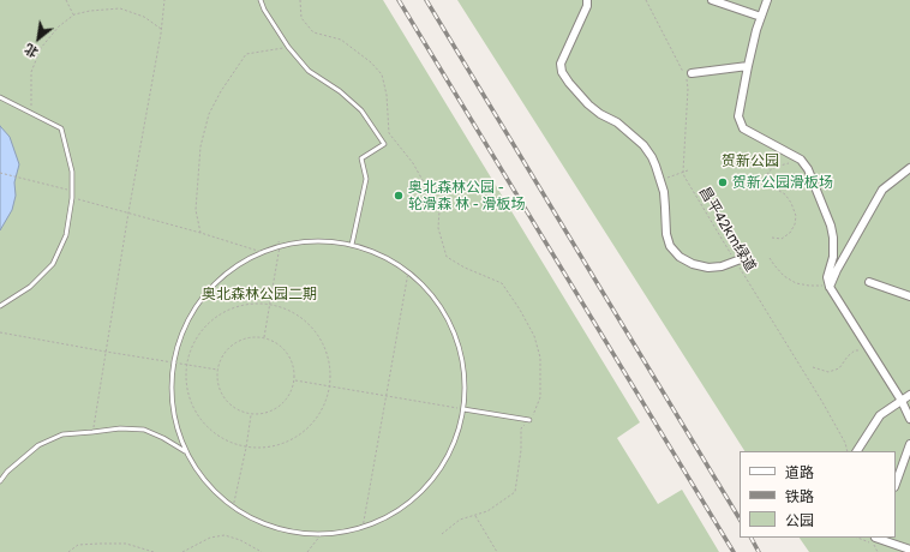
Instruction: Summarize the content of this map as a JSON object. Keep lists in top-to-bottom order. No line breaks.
{"streets":{"path":["昌平42km绿道"]},"parks":["贺新公园","奥北森林公园二期"],"places":["贺新公园滑板场","奥北森林公园 - 轮滑森 林 - 滑板场"],"legend":["道路","铁路","公园"],"north":"bottom left"}
